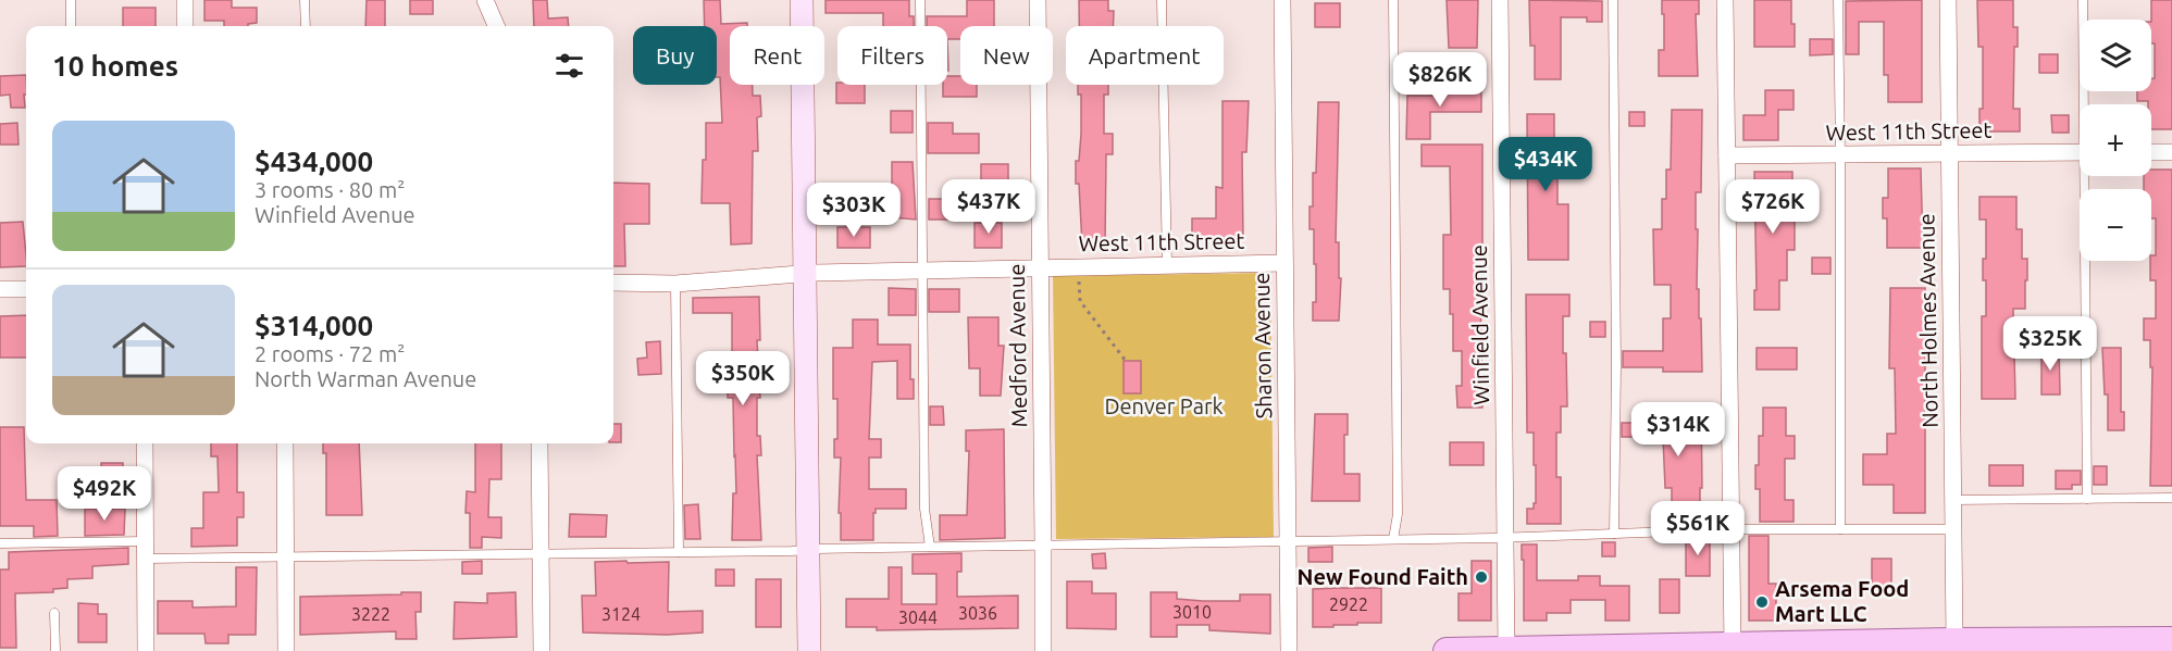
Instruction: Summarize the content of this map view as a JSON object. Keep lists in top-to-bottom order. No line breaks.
{"streets":{"street":["West 11th Street","North Holmes Avenue","Winfield Avenue","Medford Avenue","Sharon Avenue"]},"crossings":[["West 11th Street","North Holmes Avenue"],["West 11th Street","Medford Avenue"],["West 11th Street","Sharon Avenue"]],"parks":["Denver Park"],"places":["New Found Faith","Arsema Food Mart LLC"],"house_numbers":["2922","3010","3036","3222","3124","3044"],"page":{"map_buttons":["+","−"],"chip":["Buy","Rent","Filters","New","Apartment"],"heading":"10 homes","price":["$826K","$434K","$437K","$726K","$303K","$325K","$350K","$314K","$492K","$561K"],"list":[{"name":"$434,000","note":"3 rooms · 80 m² · Winfield Avenue"},{"name":"$314,000","note":"2 rooms · 72 m² · North Warman Avenue"}]}}
